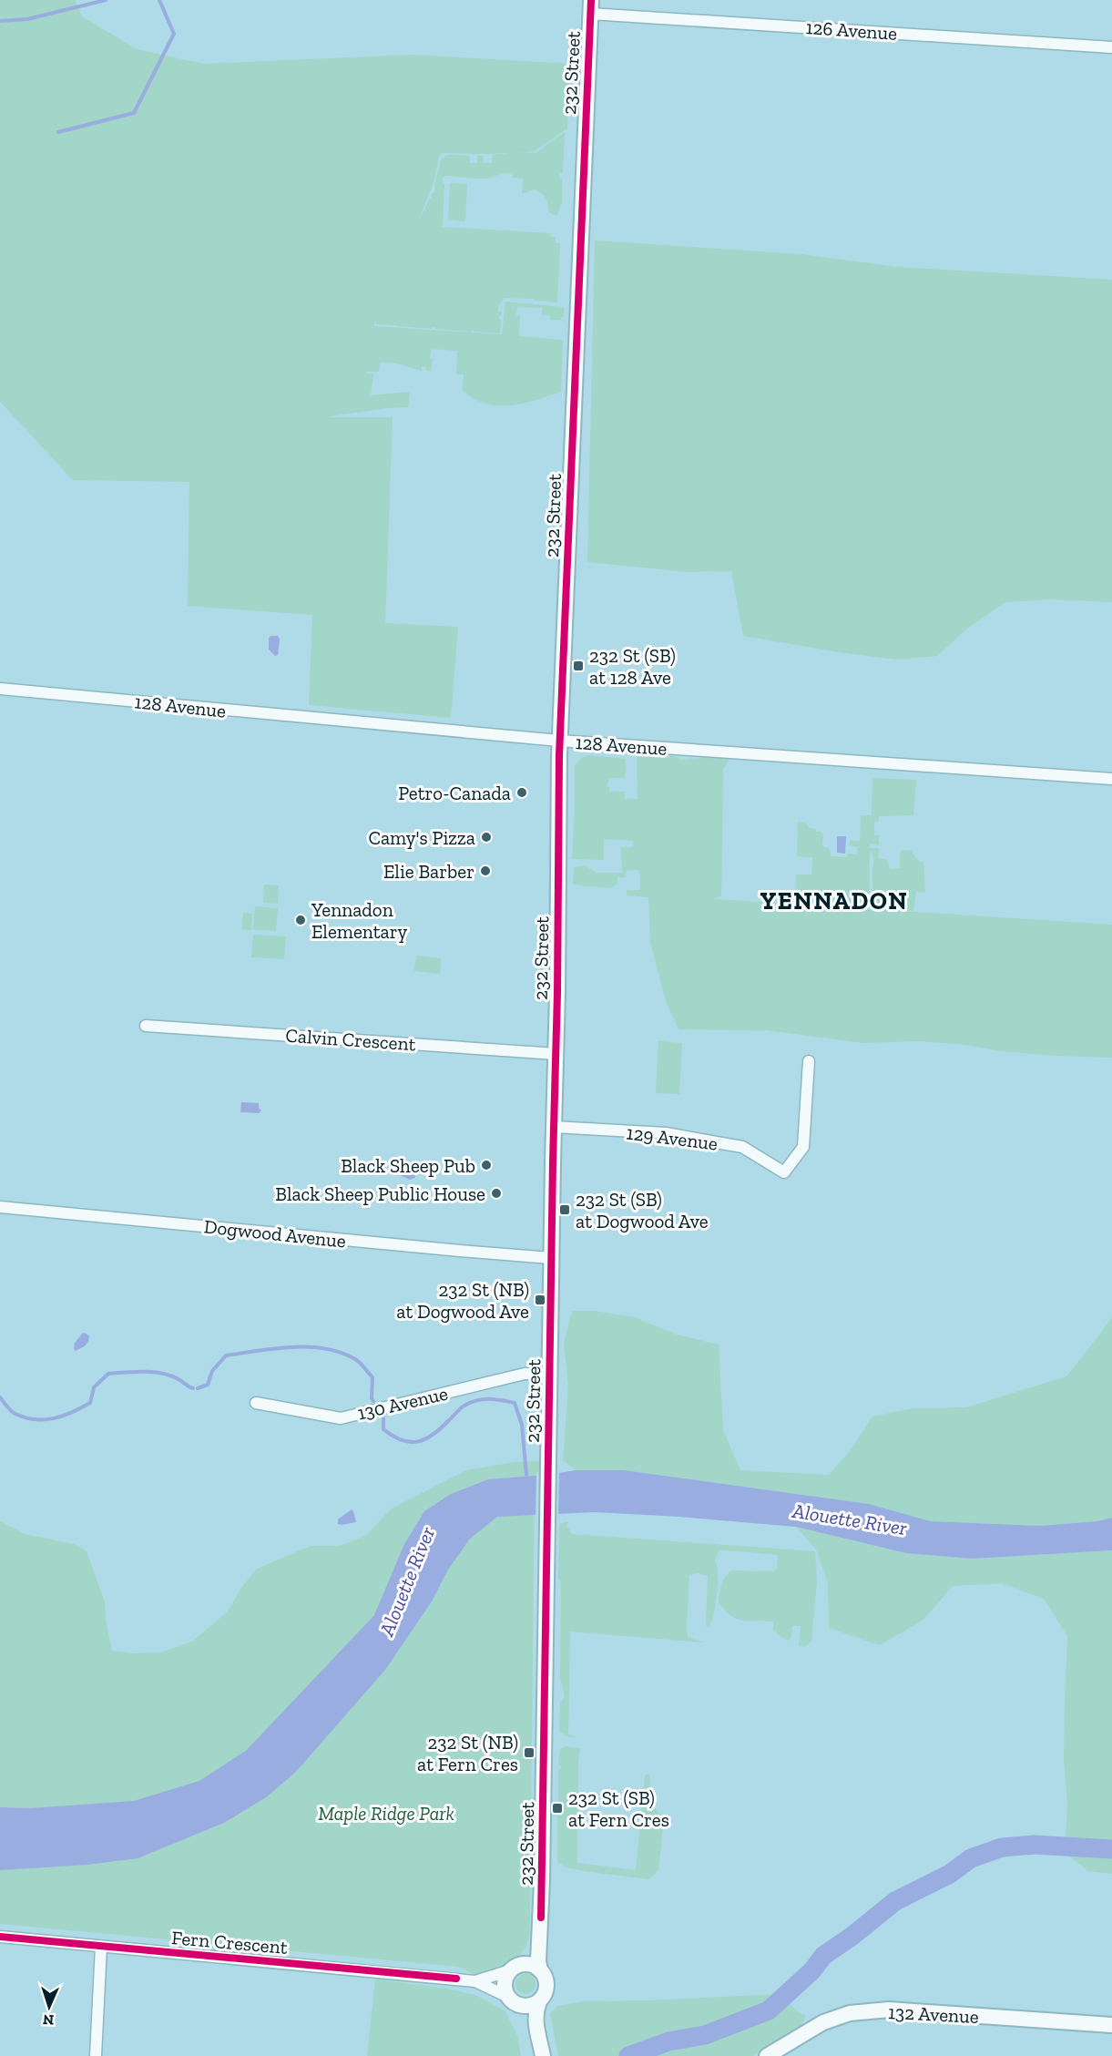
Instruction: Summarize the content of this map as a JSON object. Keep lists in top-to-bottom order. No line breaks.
{"streets":{"main road":["232 Street","132 Avenue"],"street":["126 Avenue","128 Avenue","Calvin Crescent","129 Avenue","Dogwood Avenue","130 Avenue","Fern Crescent"]},"crossings":[["126 Avenue","232 Street"],["232 Street","128 Avenue"],["232 Street","Calvin Crescent"],["232 Street","129 Avenue"],["232 Street","Dogwood Avenue"],["232 Street","130 Avenue"],["232 Street","Fern Crescent"]],"districts":["YENNADON"],"water":["Alouette River"],"parks":["Maple Ridge Park"],"places":{"transit":["232 St (SB) at 128 Ave","232 St (SB) at Dogwood Ave","232 St (NB) at Dogwood Ave","232 St (NB) at Fern Cres","232 St (SB) at Fern Cres"],"other":["Petro-Canada","Camy's Pizza","Elie Barber","Yennadon Elementary","Black Sheep Pub","Black Sheep Public House"]},"north":"bottom"}
